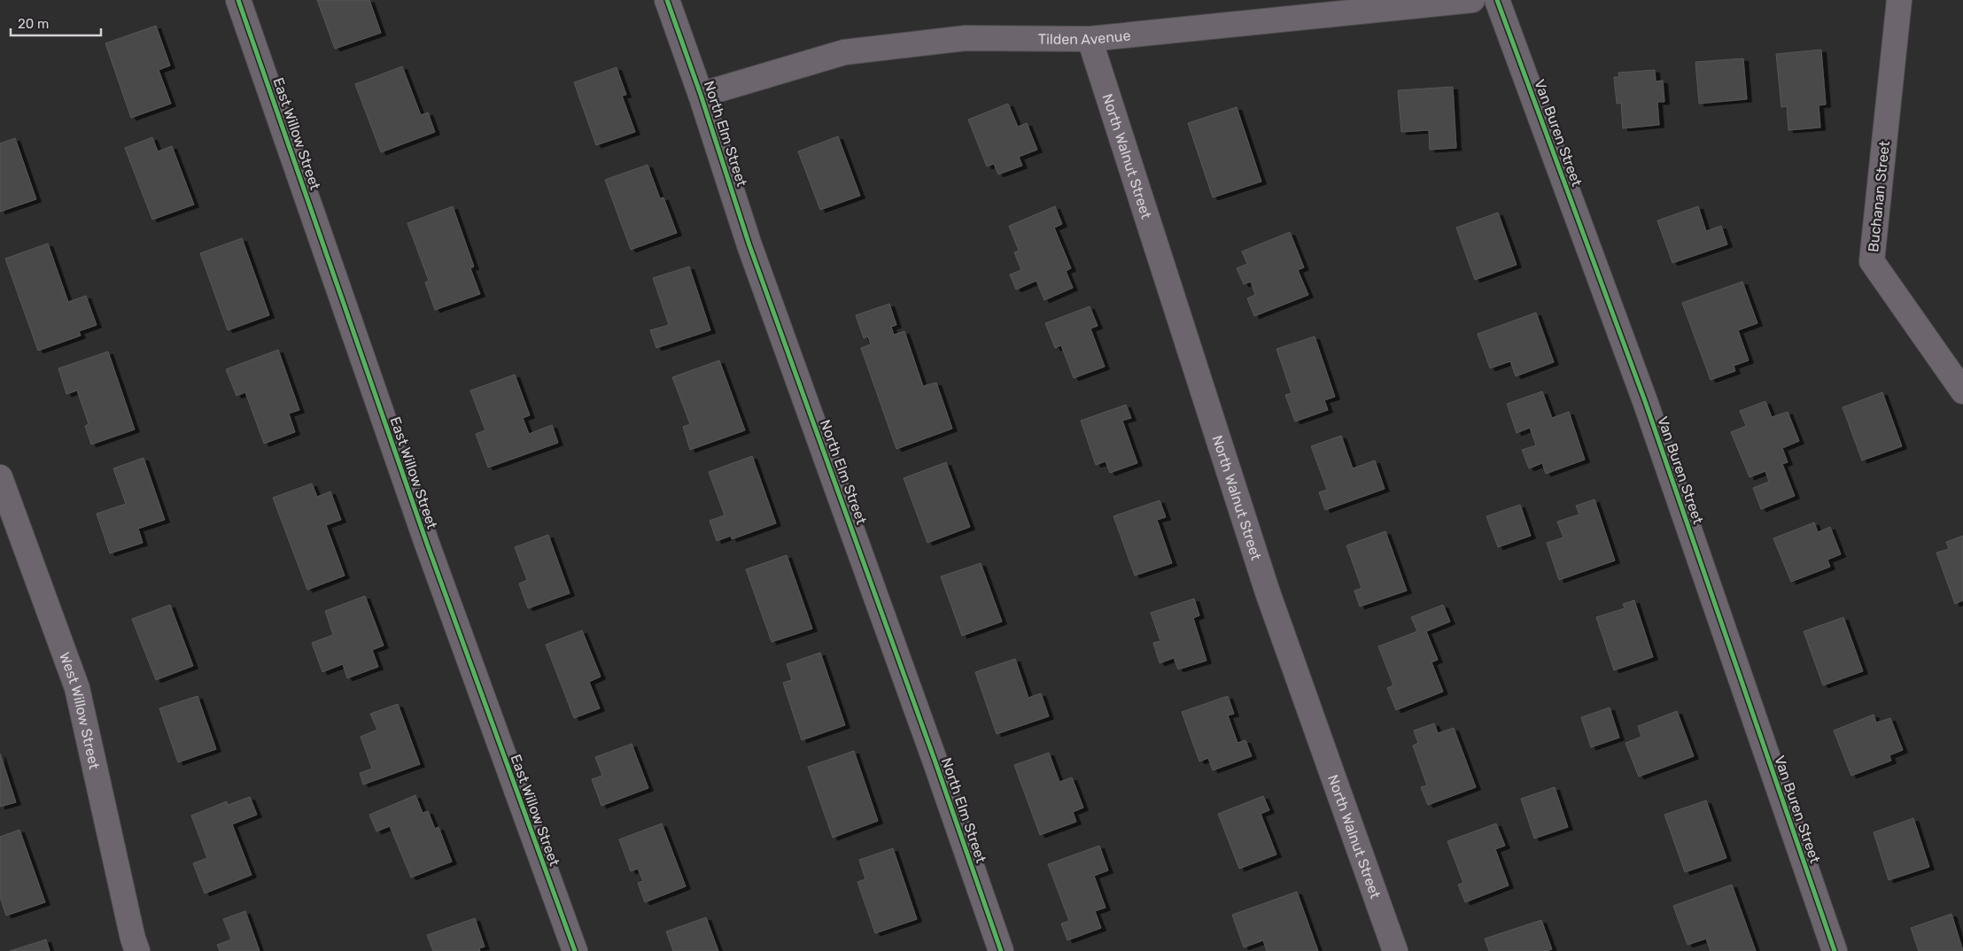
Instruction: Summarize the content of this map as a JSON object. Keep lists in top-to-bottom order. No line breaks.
{"streets":{"street":["Tilden Avenue","Van Buren Street","East Willow Street","North Elm Street","North Walnut Street","Buchanan Street","West Willow Street"]},"crossings":[["Tilden Avenue","North Elm Street"],["Tilden Avenue","North Walnut Street"]],"scale_bar":"20 m"}
